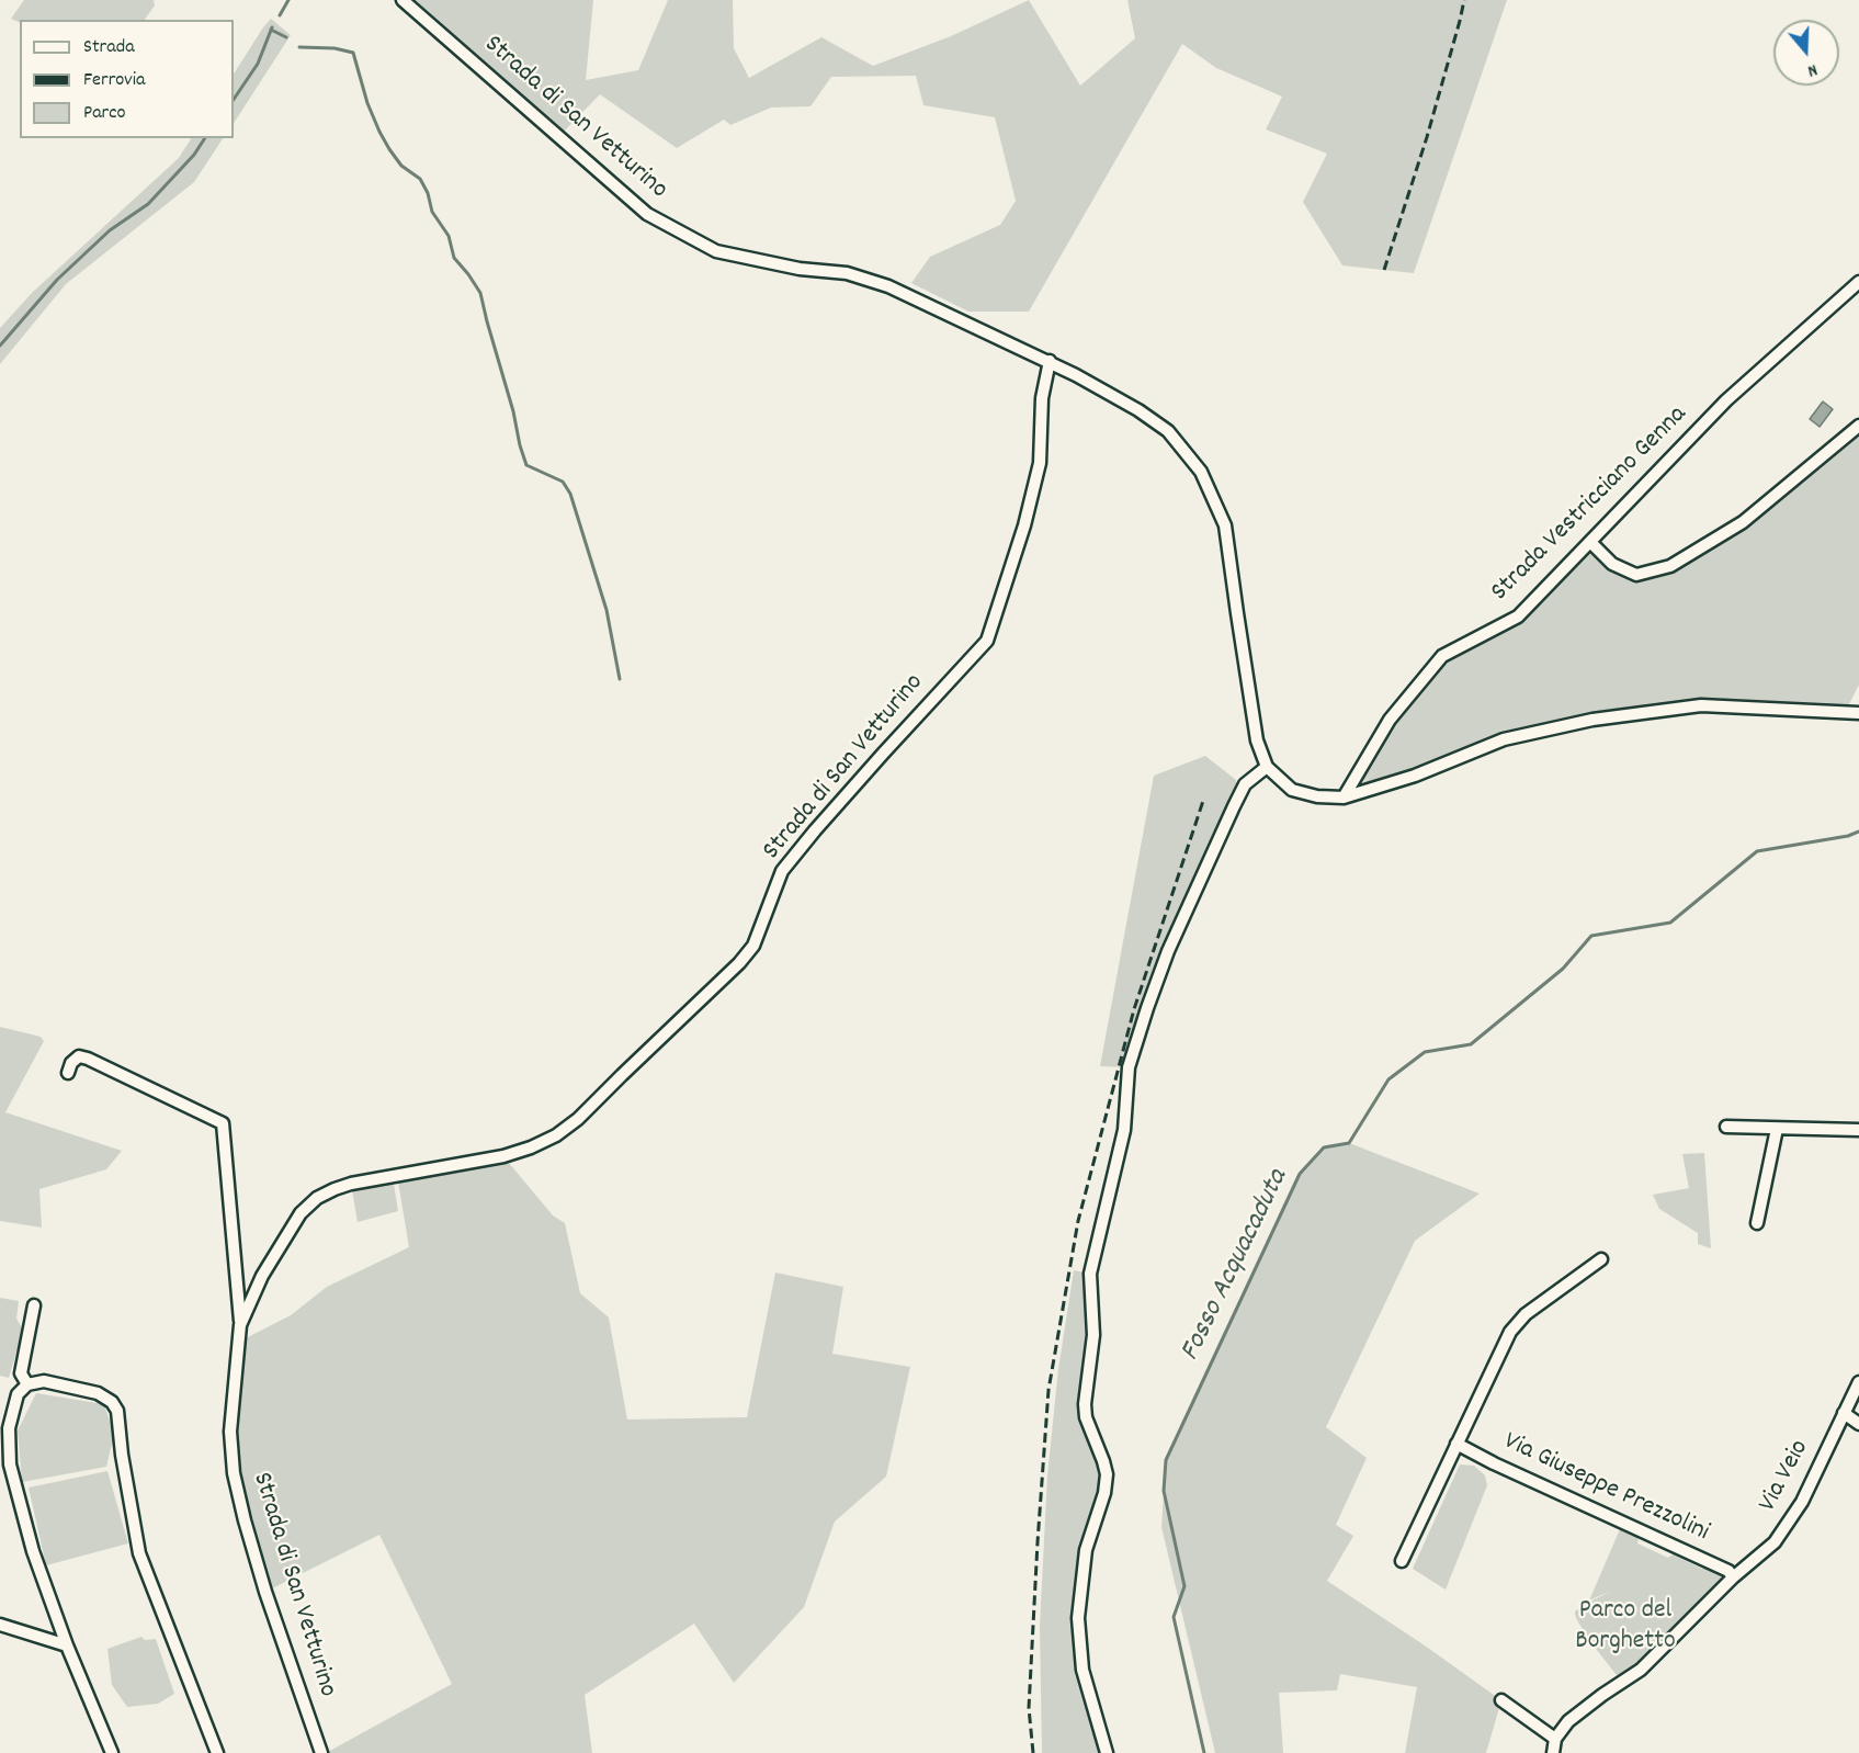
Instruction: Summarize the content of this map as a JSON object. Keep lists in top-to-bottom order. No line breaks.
{"streets":{"street":["Strada di San Vetturino","Strada Vestricciano Genna","Via Veio","Via Giuseppe Prezzolini"]},"crossings":[["Via Veio","Via Giuseppe Prezzolini"]],"water":["Fosso Acquacaduta"],"parks":["Parco del Borghetto"],"legend":["Strada","Ferrovia","Parco"],"north":"bottom"}
